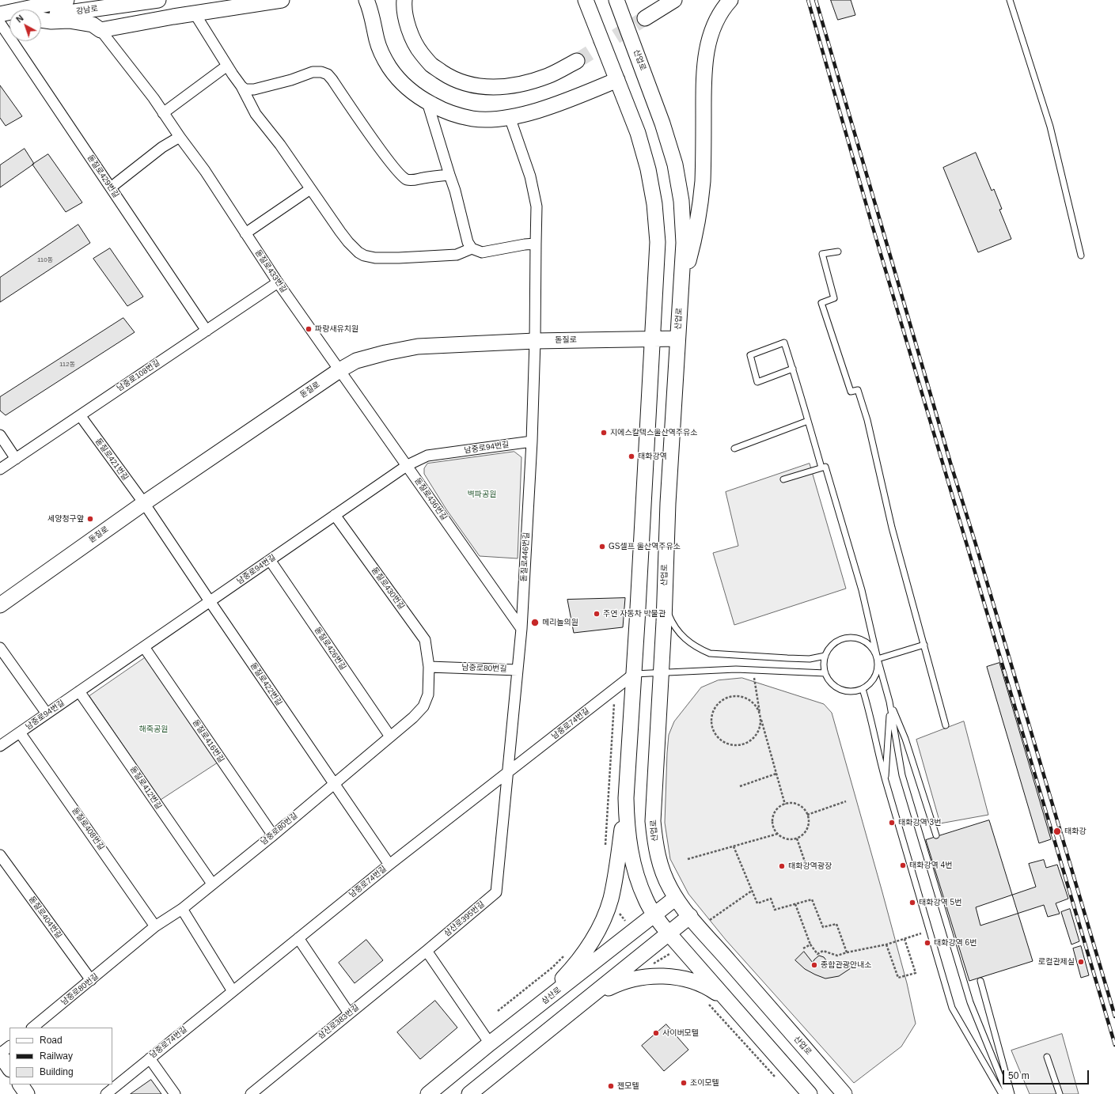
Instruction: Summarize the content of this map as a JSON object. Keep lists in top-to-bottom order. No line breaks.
{"streets":{"main road":["강남로","산업로","돋질로","삼산로"],"street":["돋질로429번길","돋질로433번길","남중로108번길","남중로94번길","돋질로421번길","돋질로436번길","돋질로446번길","돋질로430번길","돋질로426번길","남중로80번길","돋질로422번길","남중로74번길","돋질로416번길","돋질로412번길","돋질로408번길","돋질로404번길","삼산로395번길","삼산로383번길"]},"crossings":[["산업로","돋질로"],["산업로","삼산로"],["돋질로429번길","남중로108번길"],["돋질로433번길","돋질로"],["돋질로433번길","남중로108번길"],["돋질로433번길","돋질로436번길"],["돋질로","돋질로421번길"],["돋질로","돋질로436번길"],["돋질로","돋질로446번길"],["돋질로","돋질로422번길"],["남중로108번길","돋질로421번길"],["남중로94번길","돋질로436번길"],["남중로94번길","돋질로446번길"],["남중로94번길","돋질로430번길"],["남중로94번길","돋질로426번길"],["남중로94번길","돋질로422번길"],["남중로94번길","돋질로416번길"],["남중로94번길","돋질로412번길"],["남중로94번길","돋질로408번길"],["돋질로421번길","돋질로422번길"],["돋질로436번길","돋질로446번길"],["돋질로446번길","남중로80번길"],["돋질로446번길","남중로74번길"],["돋질로446번길","삼산로395번길"],["돋질로430번길","남중로80번길"],["돋질로426번길","남중로80번길"],["남중로80번길","돋질로422번길"],["남중로80번길","돋질로416번길"],["남중로80번길","돋질로412번길"],["남중로80번길","돋질로408번길"],["남중로80번길","돋질로404번길"],["돋질로422번길","남중로74번길"],["남중로74번길","삼산로395번길"],["삼산로395번길","삼산로383번길"]],"parks":["벽파공원","해죽공원"],"places":["파랑새유치원","지에스칼텍스울산역주유소","태화강역","세양청구앞","GS셀프 울산역주유소","주연 자동차 박물관","메리놀의원","태화강역 3번","태화강","태화강역 4번","태화강역광장","태화강역 5번","태화강역 6번","로컬관제실","종합관광안내소","사이버모텔","조이모텔","젠모텔"],"house_numbers":["110동","112동"],"legend":["Road","Railway","Building"],"scale_bar":"50 m","north":"top left"}
